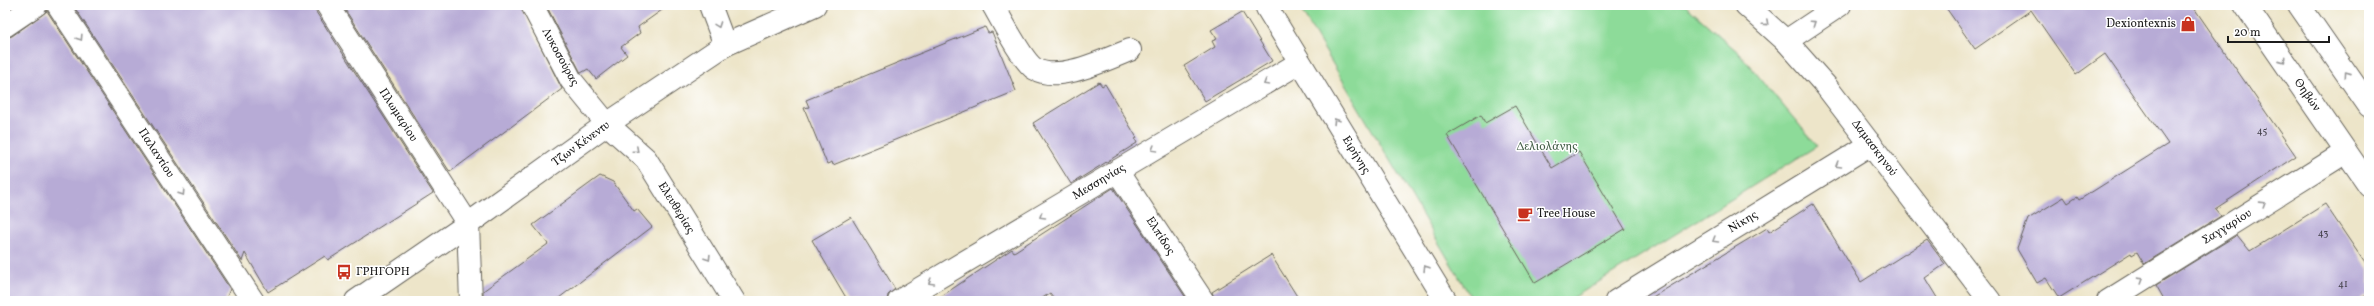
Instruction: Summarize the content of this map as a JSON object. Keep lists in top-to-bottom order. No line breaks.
{"streets":{"street":["Λυκοσούρας","Θηβών","Πλωμαρίου","Τζων Κένεντυ","Δαμασκηνού","Παλαντίου","Ειρήνης","Μεσσηνίας","Ελευθερίας","Νίκης","Σαγγαρίου","Ελπίδος"]},"crossings":[["Λυκοσούρας","Τζων Κένεντυ"],["Λυκοσούρας","Ελευθερίας"],["Θηβών","Σαγγαρίου"],["Πλωμαρίου","Τζων Κένεντυ"],["Τζων Κένεντυ","Ελευθερίας"],["Δαμασκηνού","Νίκης"],["Ειρήνης","Μεσσηνίας"],["Μεσσηνίας","Ελπίδος"]],"one_way":["Παλαντίου","Ειρήνης","Μεσσηνίας","Ελευθερίας","Νίκης","Σαγγαρίου"],"parks":["Δελιολάνης"],"places":{"shop":["Dexiontexnis"],"cafe":["Tree House"],"bus stop":["ΓΡΗΓΟΡΗ"]},"house_numbers":["45","43","41"],"scale_bar":"20 m"}
